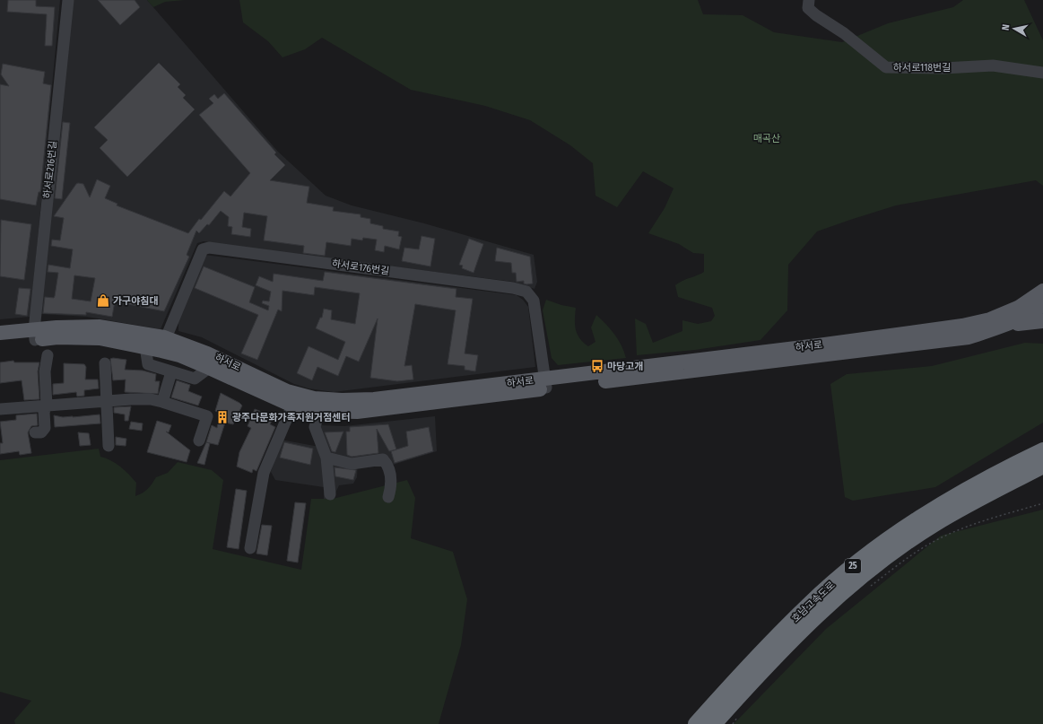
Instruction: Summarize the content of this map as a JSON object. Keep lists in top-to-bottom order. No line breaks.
{"streets":{"highway":["25","호남고속도로"],"main road":["하서로"],"street":["하서로118번길","하서로216번길","하서로176번길"]},"crossings":[["하서로216번길","하서로"],["하서로176번길","하서로"]],"parks":["매곡산"],"places":{"shop":["가구야침대"],"bus stop":["마당고개"],"building":["광주다문화가족지원거점센터"]},"north":"left"}
